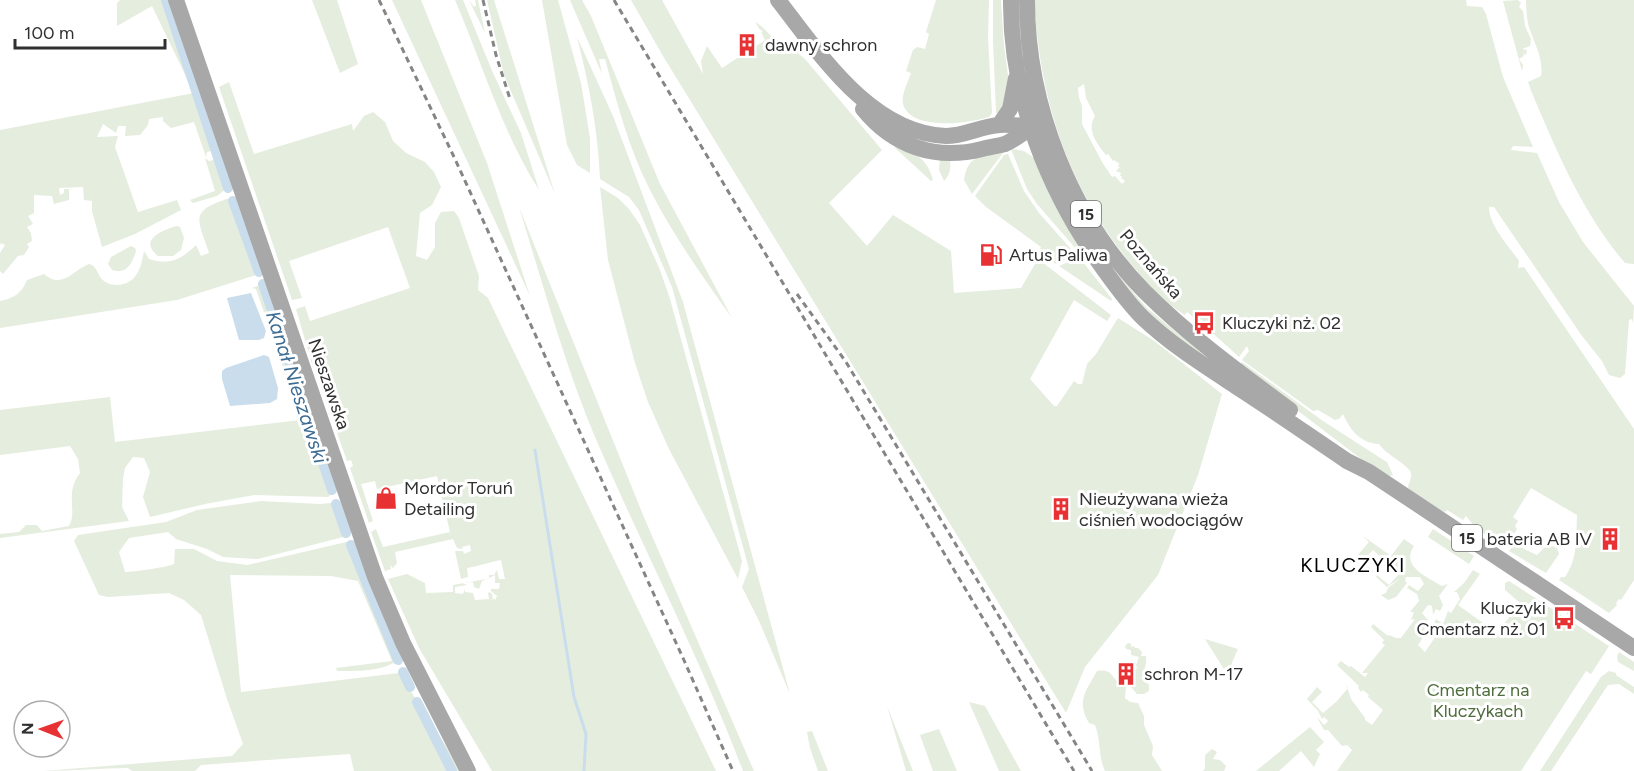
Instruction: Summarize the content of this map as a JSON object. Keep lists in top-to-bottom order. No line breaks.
{"streets":{"main road":["15","Poznańska","Nieszawska"]},"districts":["KLUCZYKI"],"water":["Kanał Nieszawski"],"parks":["Cmentarz na Kluczykach"],"places":{"building":["dawny schron","Nieużywana wieża ciśnień wodociągów","bateria AB IV","schron M-17"],"fuel station":["Artus Paliwa"],"bus stop":["Kluczyki nż. 02","Kluczyki Cmentarz nż. 01"],"shop":["Mordor Toruń Detailing"]},"scale_bar":"100 m","north":"left"}
